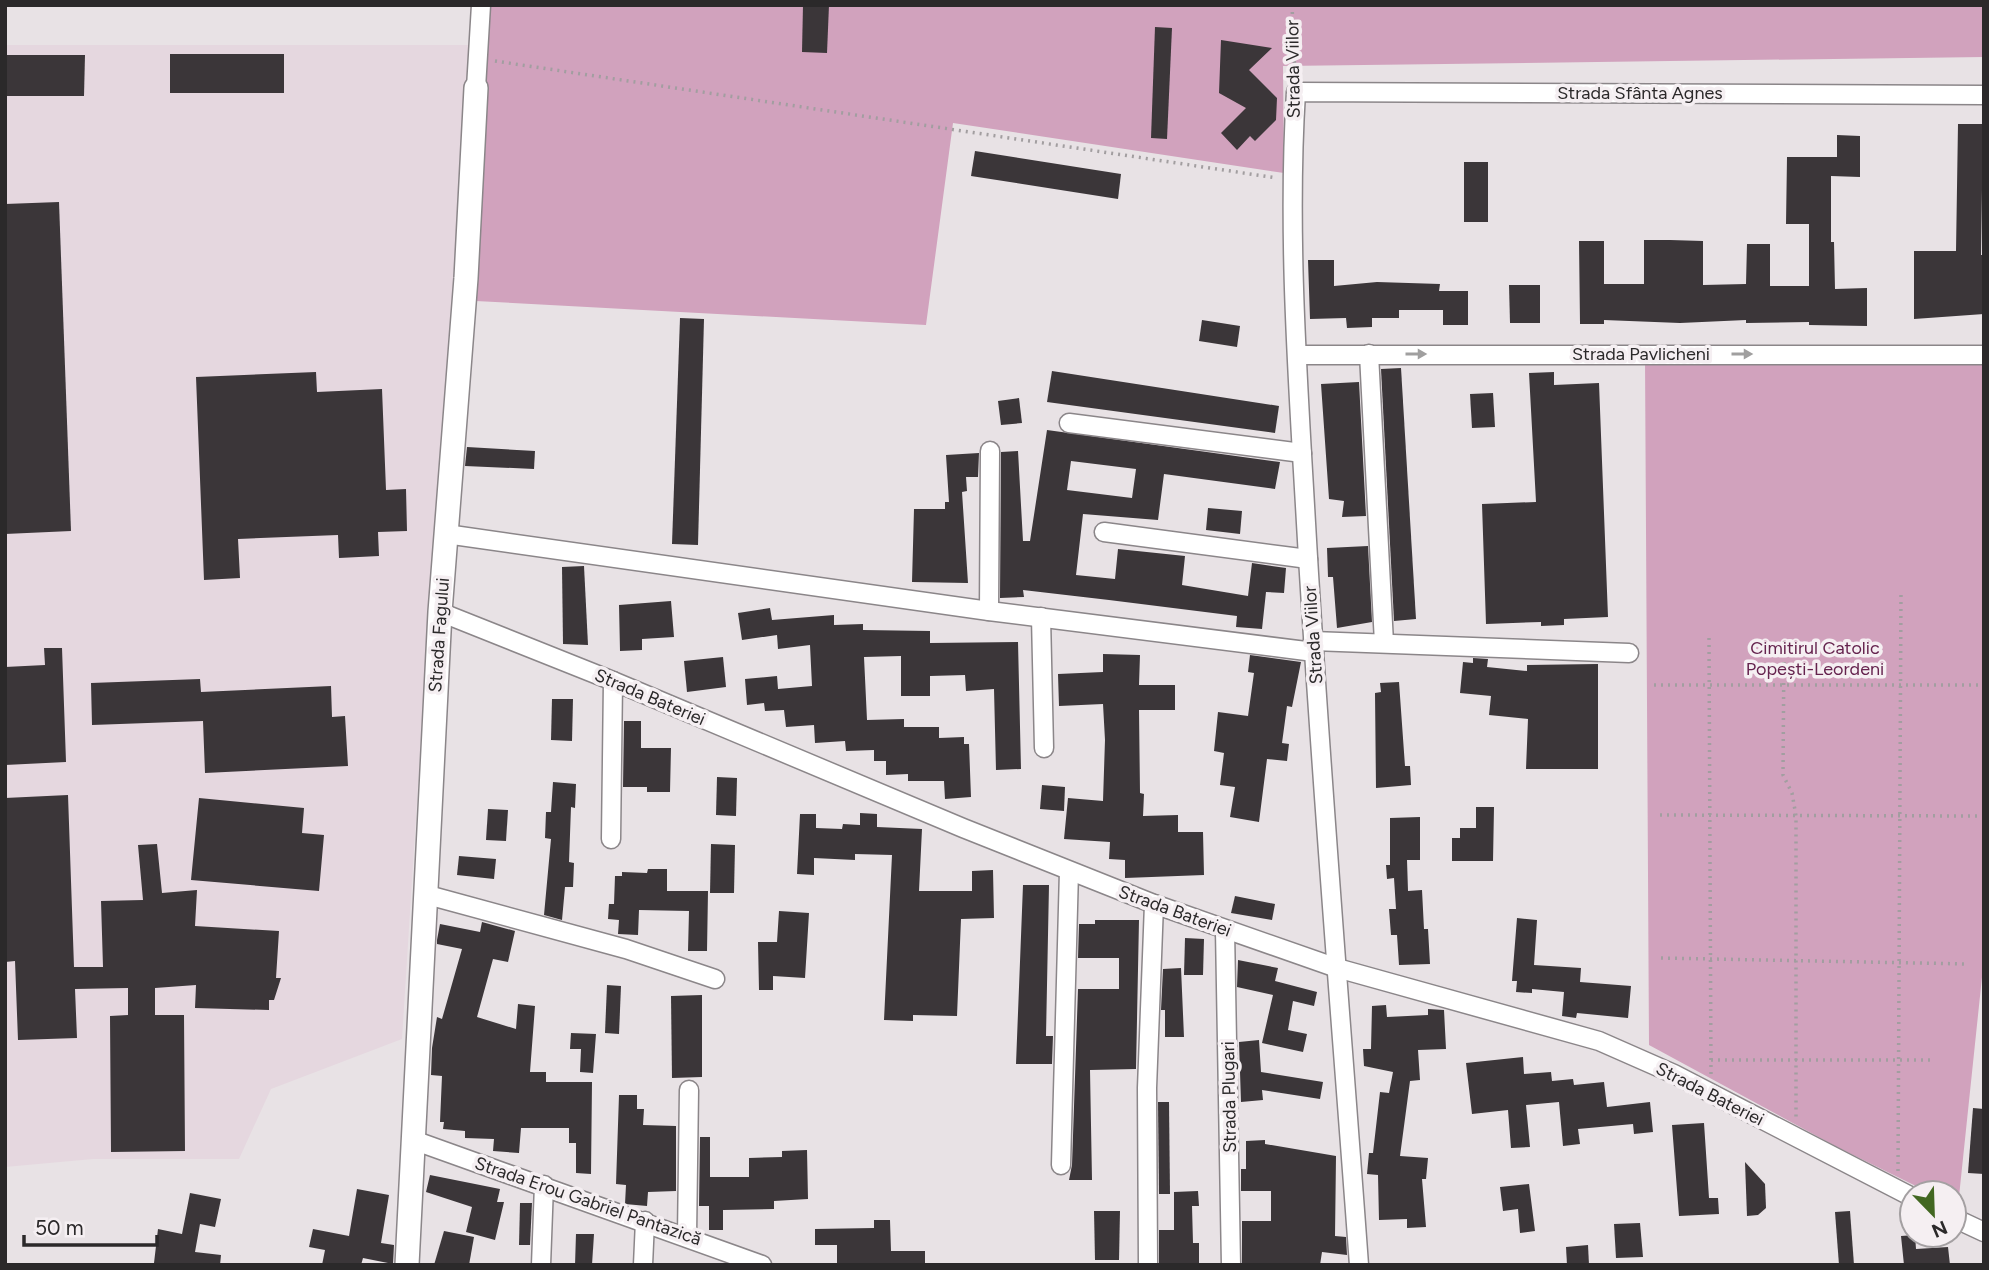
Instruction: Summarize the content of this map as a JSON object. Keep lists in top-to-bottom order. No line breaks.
{"streets":{"street":["Strada Viilor","Strada Sfânta Agnes","Strada Pavlicheni","Strada Fagului","Strada Bateriei","Strada Plugari","Strada Erou Gabriel Pantazică"]},"crossings":[["Strada Viilor","Strada Sfânta Agnes"],["Strada Viilor","Strada Pavlicheni"],["Strada Viilor","Strada Bateriei"],["Strada Fagului","Strada Bateriei"],["Strada Fagului","Strada Erou Gabriel Pantazică"],["Strada Bateriei","Strada Plugari"]],"one_way":["Strada Pavlicheni"],"parks":["Cimitirul Catolic Popești-Leordeni"],"scale_bar":"50 m","north":"bottom right"}
